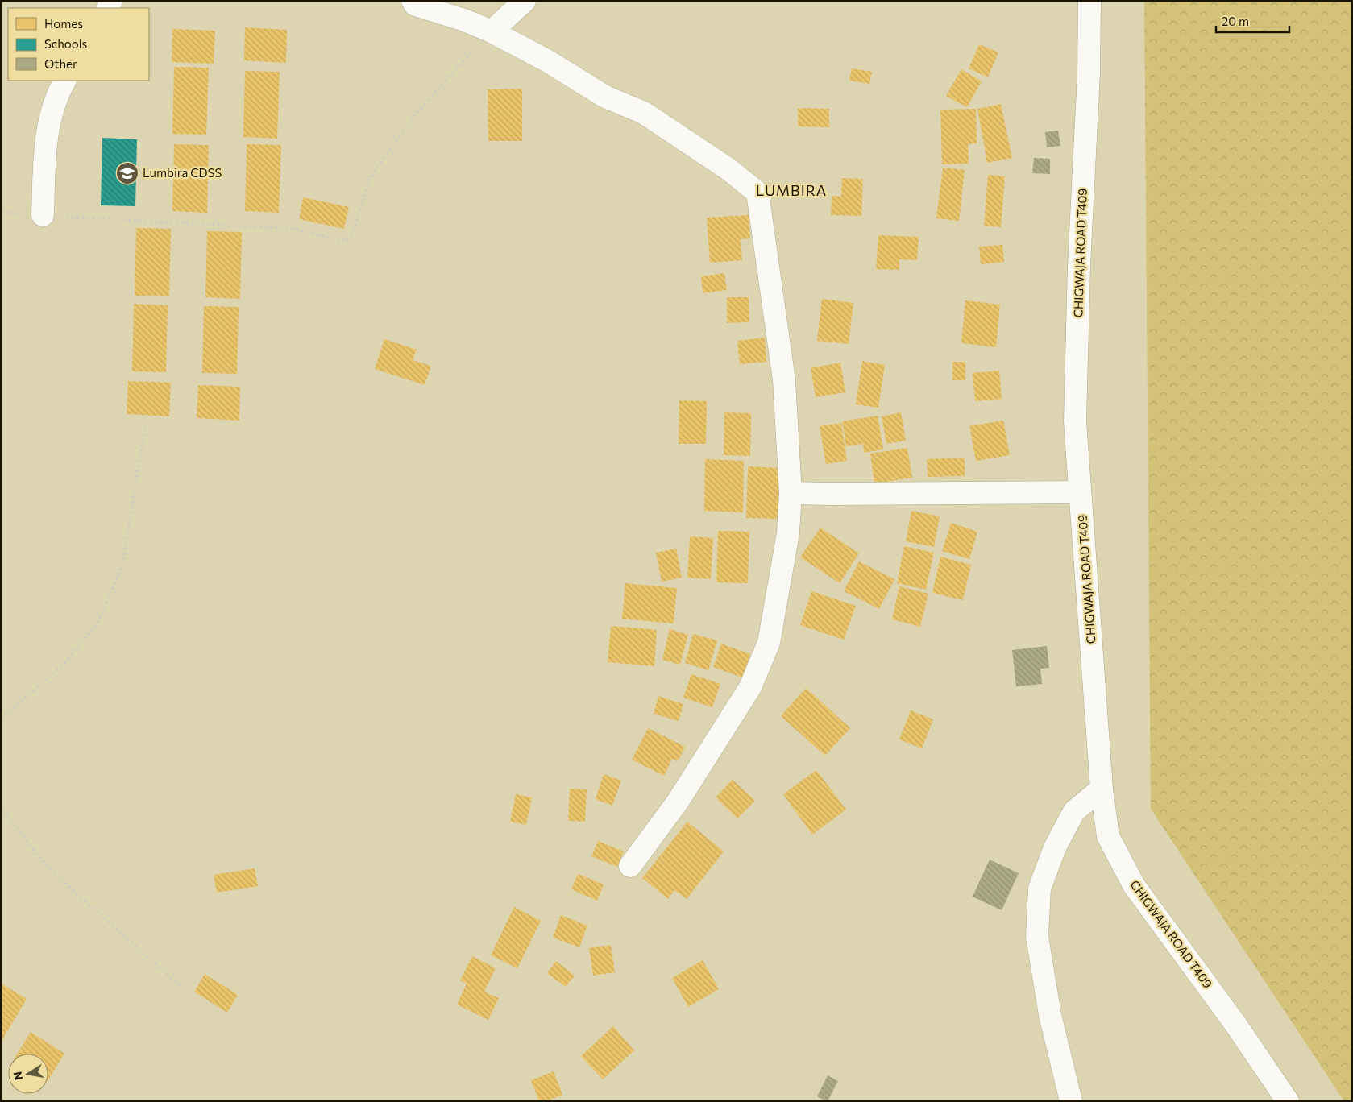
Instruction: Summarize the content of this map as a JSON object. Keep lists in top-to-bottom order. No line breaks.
{"streets":{"street":["CHIGWAJA ROAD T409"]},"districts":["LUMBIRA"],"places":{"school or university":["Lumbira CDSS"]},"legend":["Homes","Schools","Other"],"scale_bar":"20 m","north":"left"}
